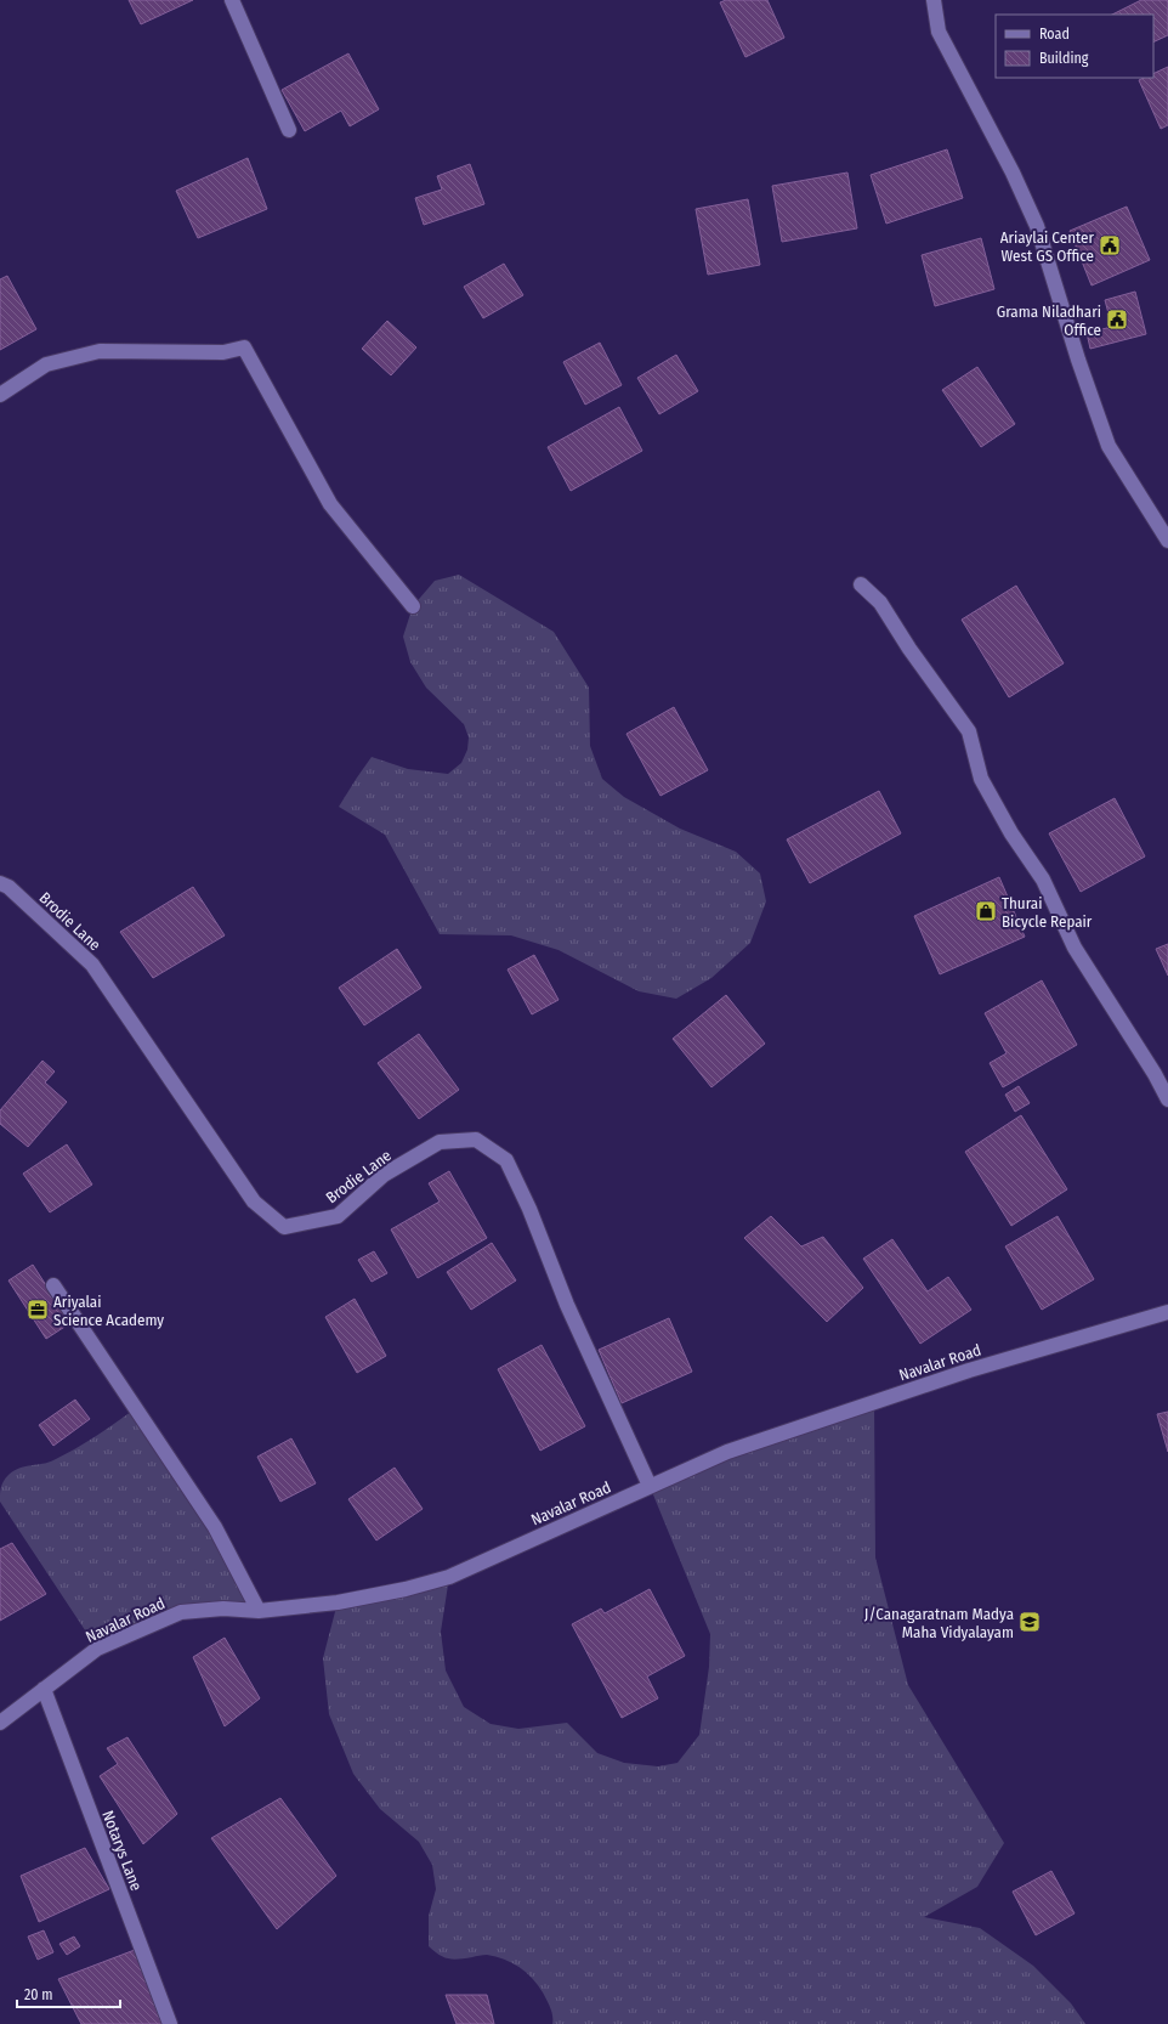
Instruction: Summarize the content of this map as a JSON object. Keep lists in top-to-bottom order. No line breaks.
{"streets":{"street":["Brodie Lane","Navalar Road","Notarys Lane"]},"crossings":[["Brodie Lane","Navalar Road"],["Navalar Road","Notarys Lane"]],"places":{"public building":["Ariaylai Center West GS Office","Grama Niladhari Office"],"shop":["Thurai Bicycle Repair"],"office":["Ariyalai Science Academy"],"school or university":["J/Canagaratnam Madya Maha Vidyalayam"]},"legend":["Road","Building"],"scale_bar":"20 m"}
